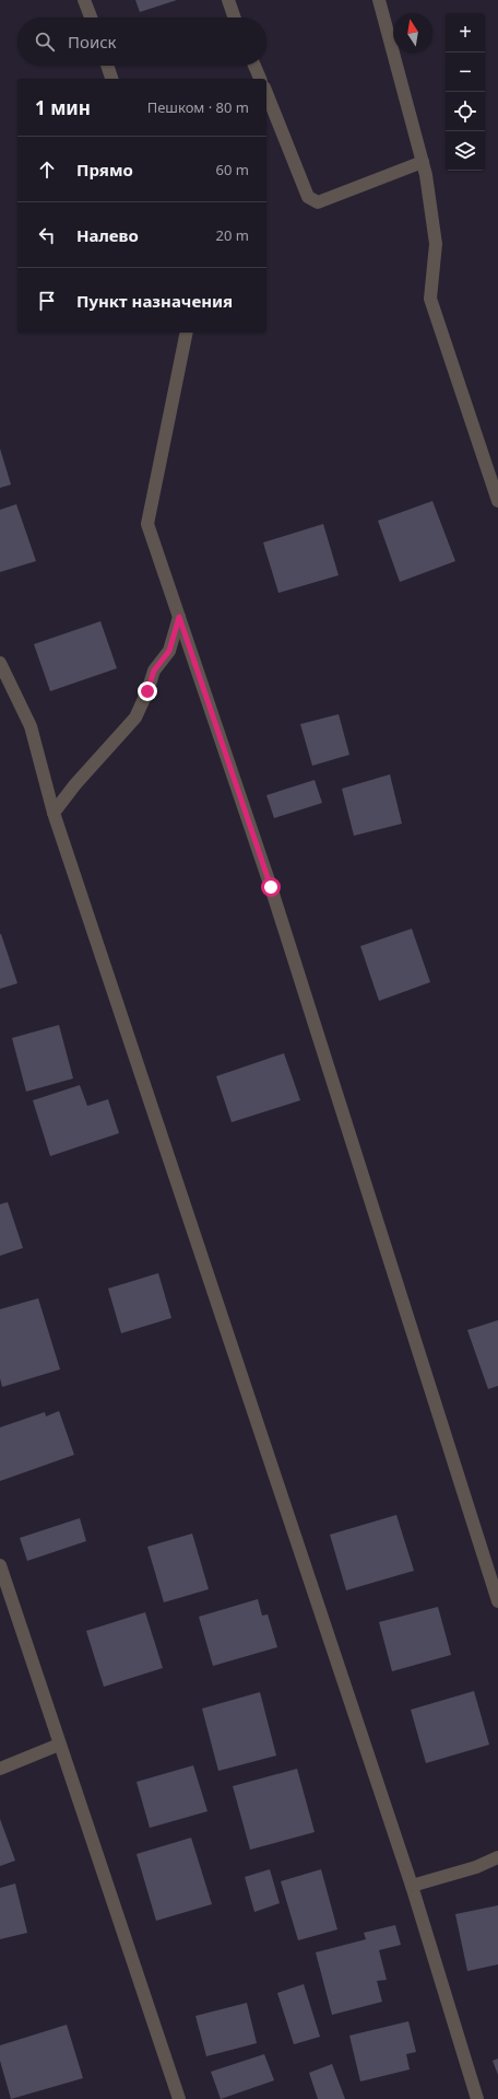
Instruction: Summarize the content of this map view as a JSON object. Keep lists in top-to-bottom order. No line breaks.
{"north":"top","page":{"map_buttons":["+","−"],"search":"Поиск","heading":["1 мин","Пешком · 80 m"],"list":[["Прямо","60 m"],["Налево","20 m"],"Пункт назначения"]}}
